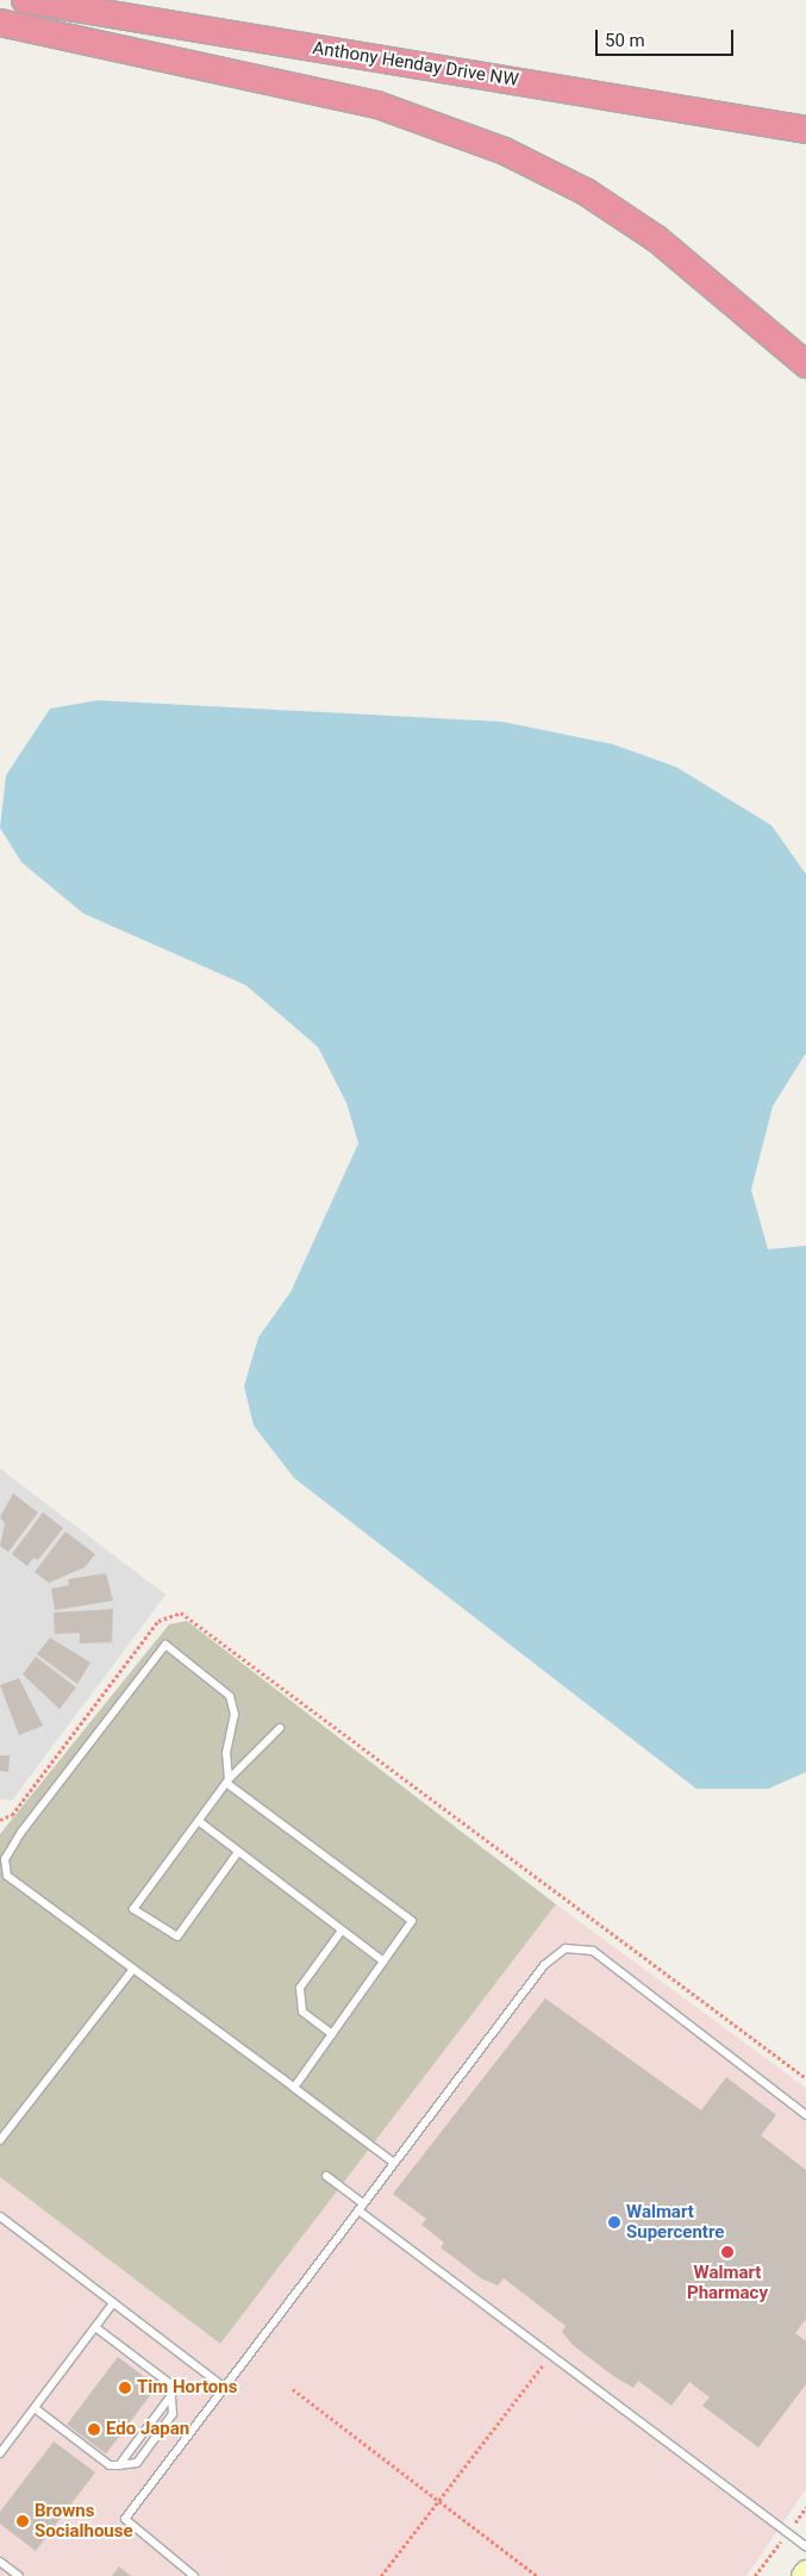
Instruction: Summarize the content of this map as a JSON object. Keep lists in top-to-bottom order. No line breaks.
{"streets":{"highway":["Anthony Henday Drive NW"]},"places":["Walmart Supercentre","Walmart Pharmacy","Tim Hortons","Edo Japan","Browns Socialhouse"],"scale_bar":"50 m"}
